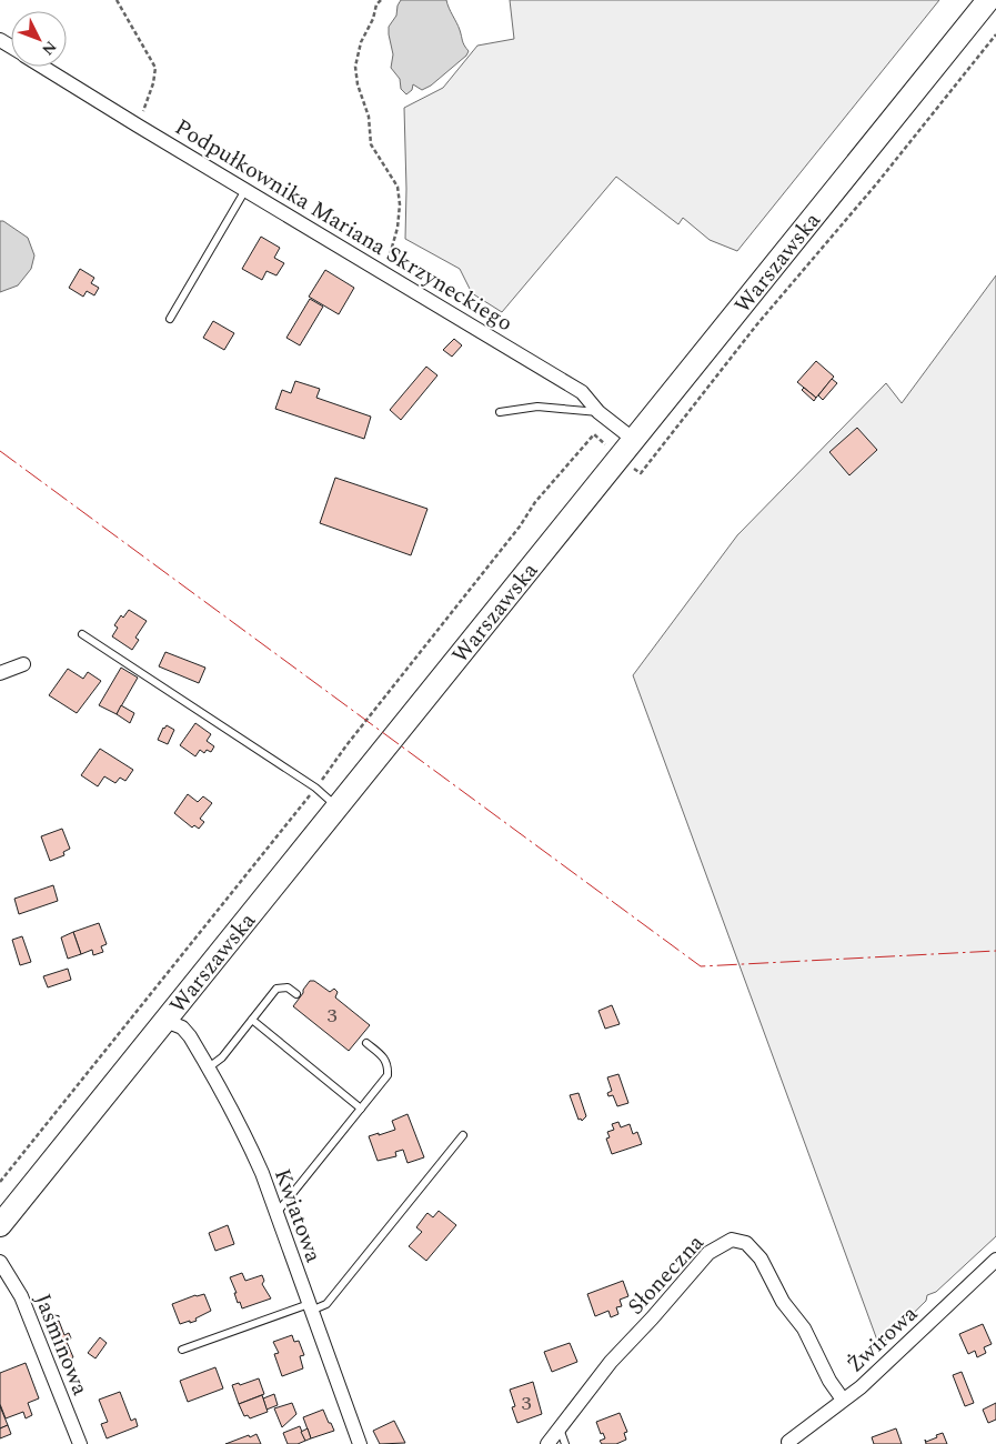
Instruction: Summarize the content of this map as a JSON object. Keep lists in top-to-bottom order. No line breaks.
{"streets":{"main road":["Warszawska"],"street":["Podpułkownika Mariana Skrzyneckiego","Kwiatowa","Słoneczna","Żwirowa","Jaśminowa"]},"crossings":[["Podpułkownika Mariana Skrzyneckiego","Warszawska"],["Warszawska","Kwiatowa"],["Słoneczna","Żwirowa"]],"house_numbers":["3","3"],"north":"bottom right"}
